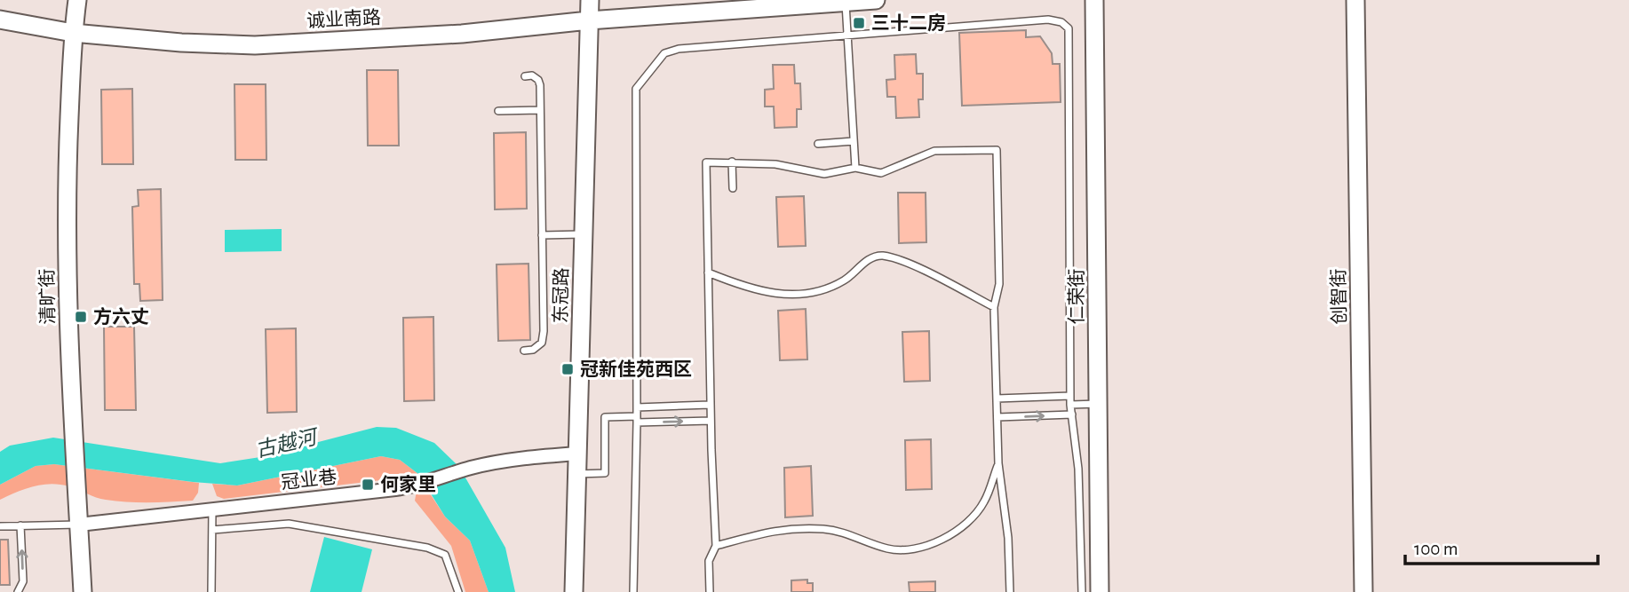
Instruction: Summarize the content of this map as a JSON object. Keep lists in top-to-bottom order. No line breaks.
{"streets":{"street":["诚业南路","东冠路","清旷街","仁荣街","创智街","冠业巷"]},"crossings":[["诚业南路","东冠路"],["诚业南路","清旷街"],["东冠路","冠业巷"],["清旷街","冠业巷"]],"water":["古越河"],"places":{"transit":["三十二房","方六丈","冠新佳苑西区","何家里"]},"scale_bar":"100 m"}
